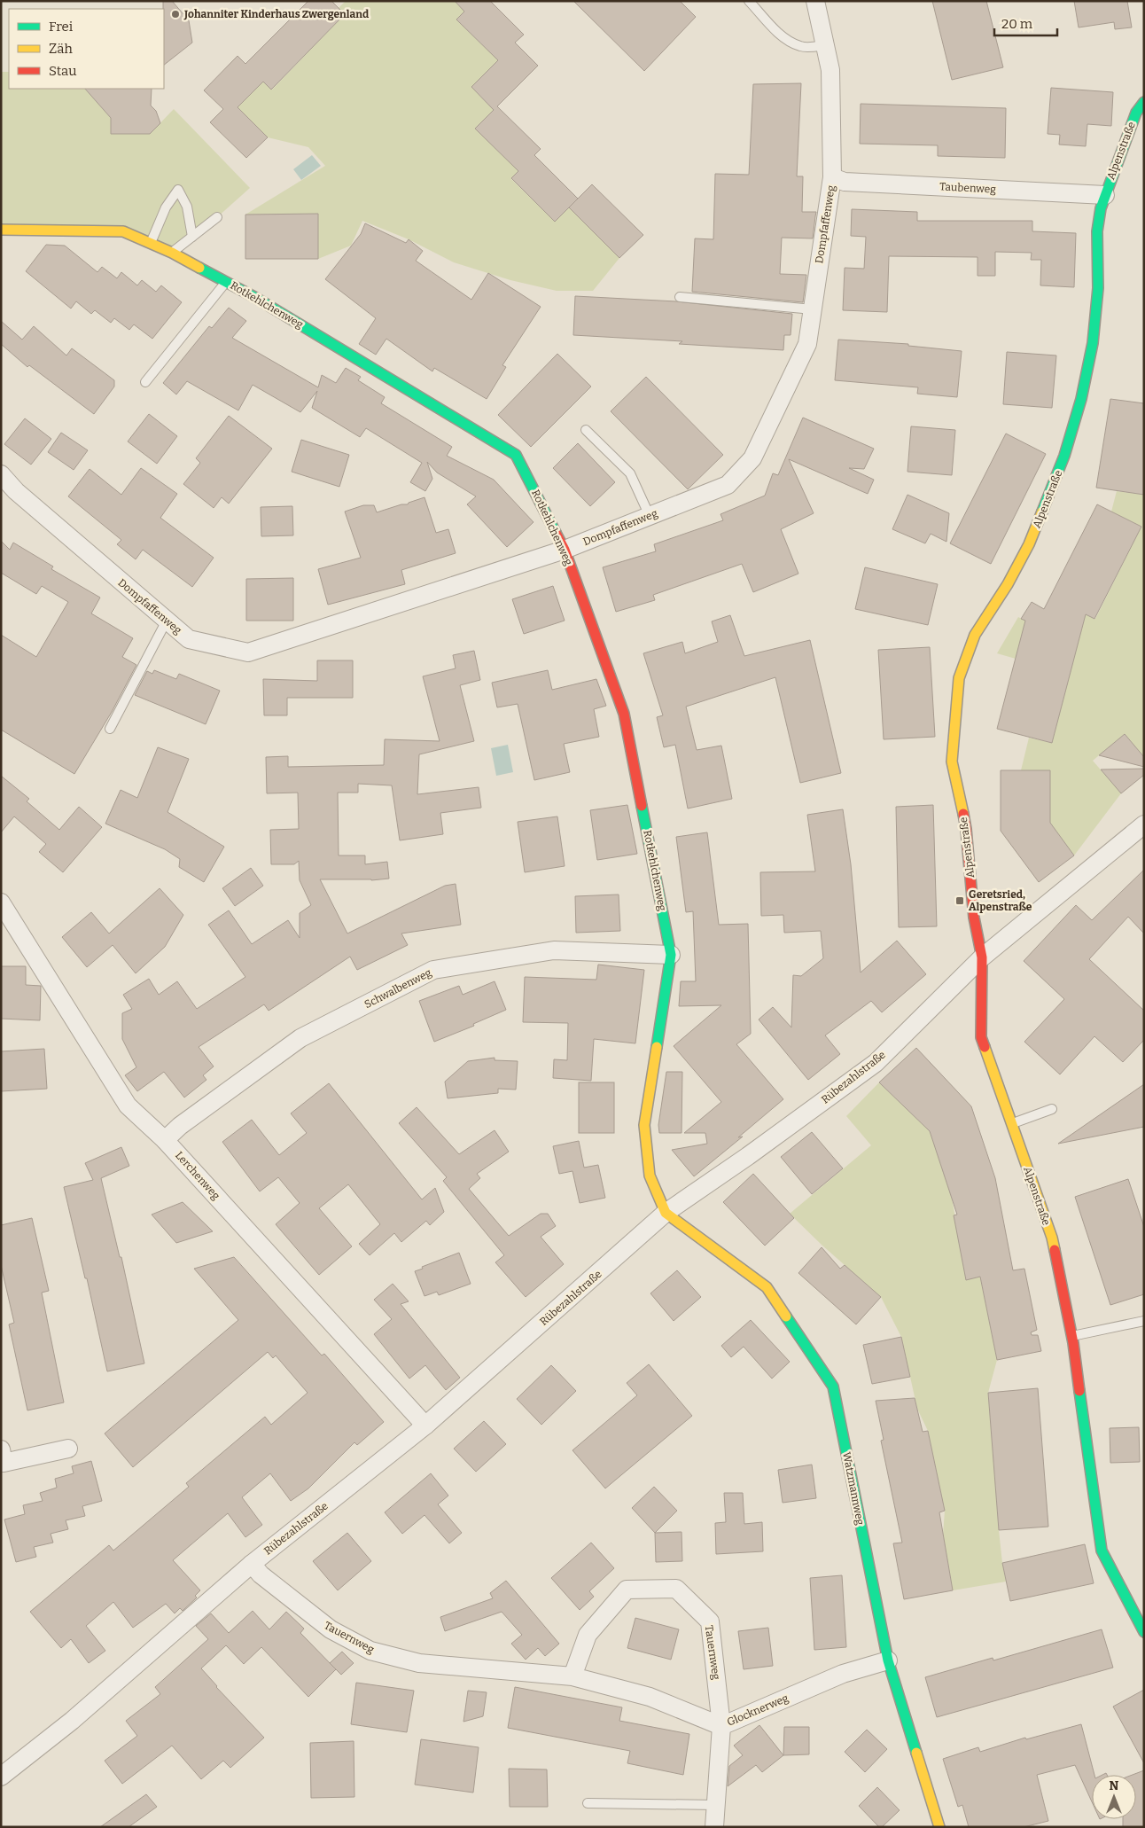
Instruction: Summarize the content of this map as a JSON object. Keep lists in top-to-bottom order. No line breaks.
{"streets":{"street":["Alpenstraße","Taubenweg","Dompfaffenweg","Rotkehlchenweg","Schwalbenweg","Rübezahlstraße","Lerchenweg","Watzmannweg","Tauernweg","Glocknerweg"]},"crossings":[["Alpenstraße","Taubenweg"],["Alpenstraße","Rübezahlstraße"],["Taubenweg","Dompfaffenweg"],["Dompfaffenweg","Rotkehlchenweg"],["Rotkehlchenweg","Schwalbenweg"],["Rotkehlchenweg","Rübezahlstraße"],["Rotkehlchenweg","Watzmannweg"],["Schwalbenweg","Lerchenweg"],["Rübezahlstraße","Lerchenweg"],["Rübezahlstraße","Watzmannweg"],["Rübezahlstraße","Tauernweg"],["Watzmannweg","Glocknerweg"],["Tauernweg","Glocknerweg"]],"places":{"other":["Johanniter Kinderhaus Zwergenland"],"transit":["Geretsried, Alpenstraße"]},"legend":["Frei","Zäh","Stau"],"scale_bar":"20 m","north":"top"}
